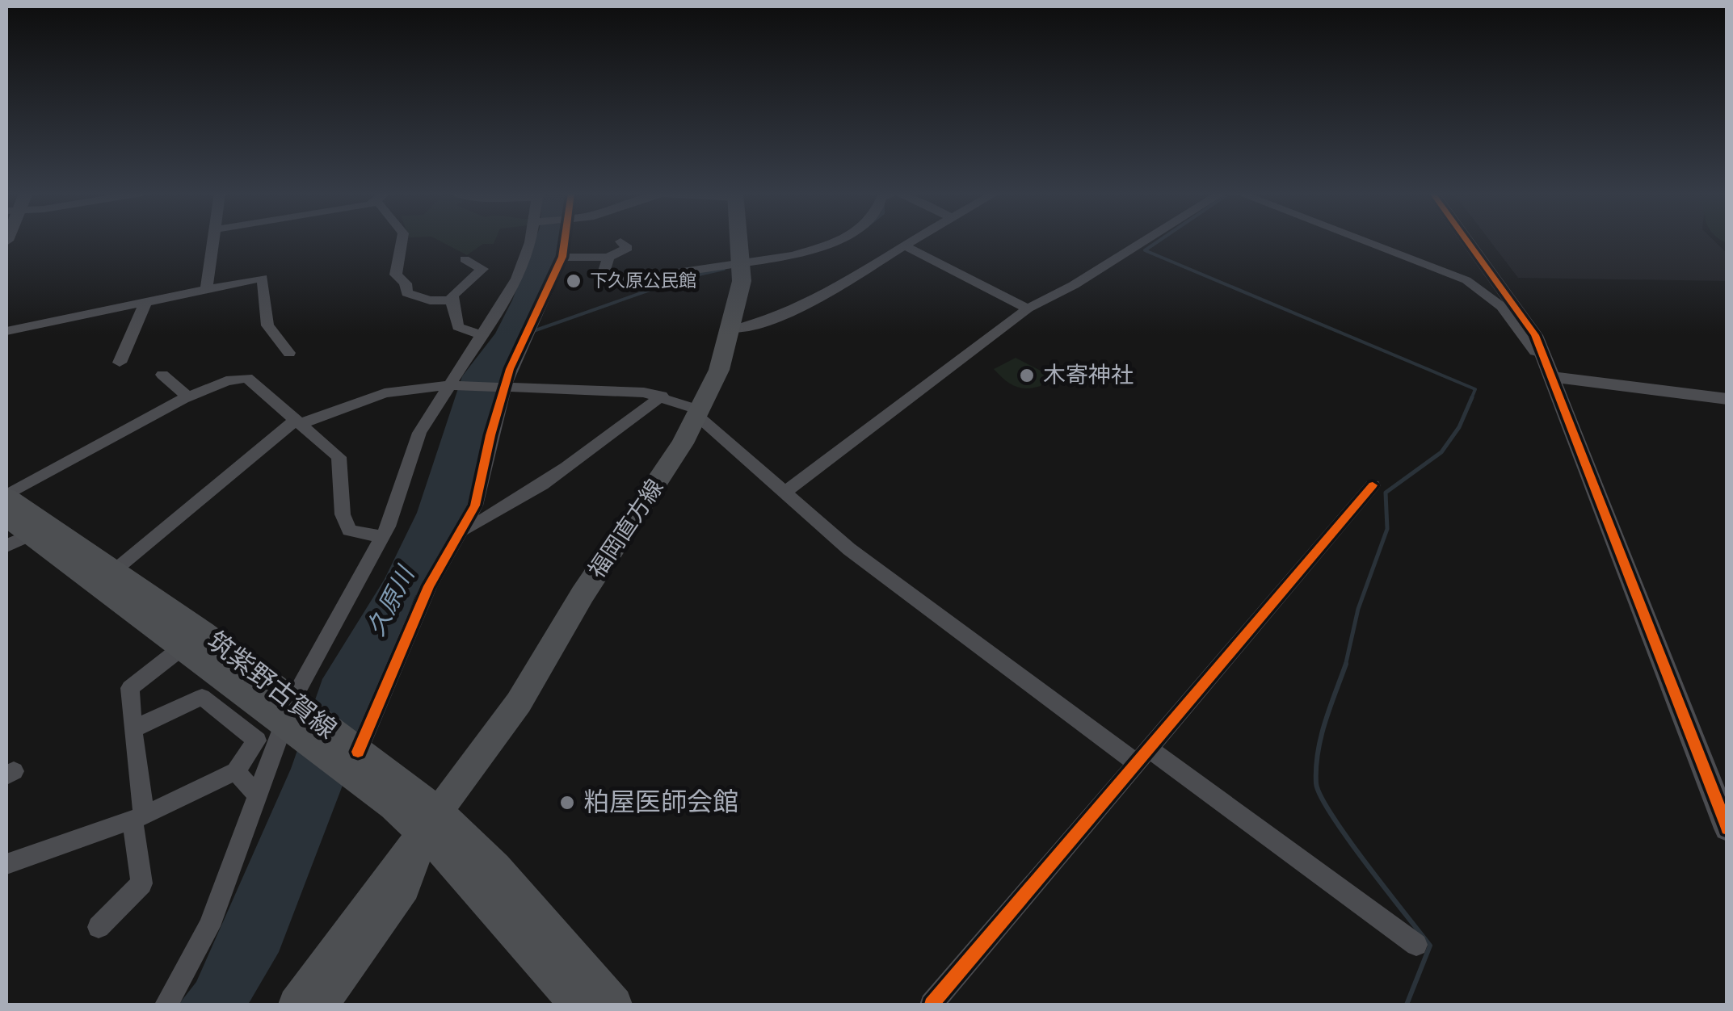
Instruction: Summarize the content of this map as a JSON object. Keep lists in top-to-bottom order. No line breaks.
{"streets":{"main road":["福岡直方線","筑紫野古賀線"]},"crossings":[["福岡直方線","筑紫野古賀線"]],"water":["久原川"],"places":["下久原公民館","木寄神社","粕屋医師会館"]}
